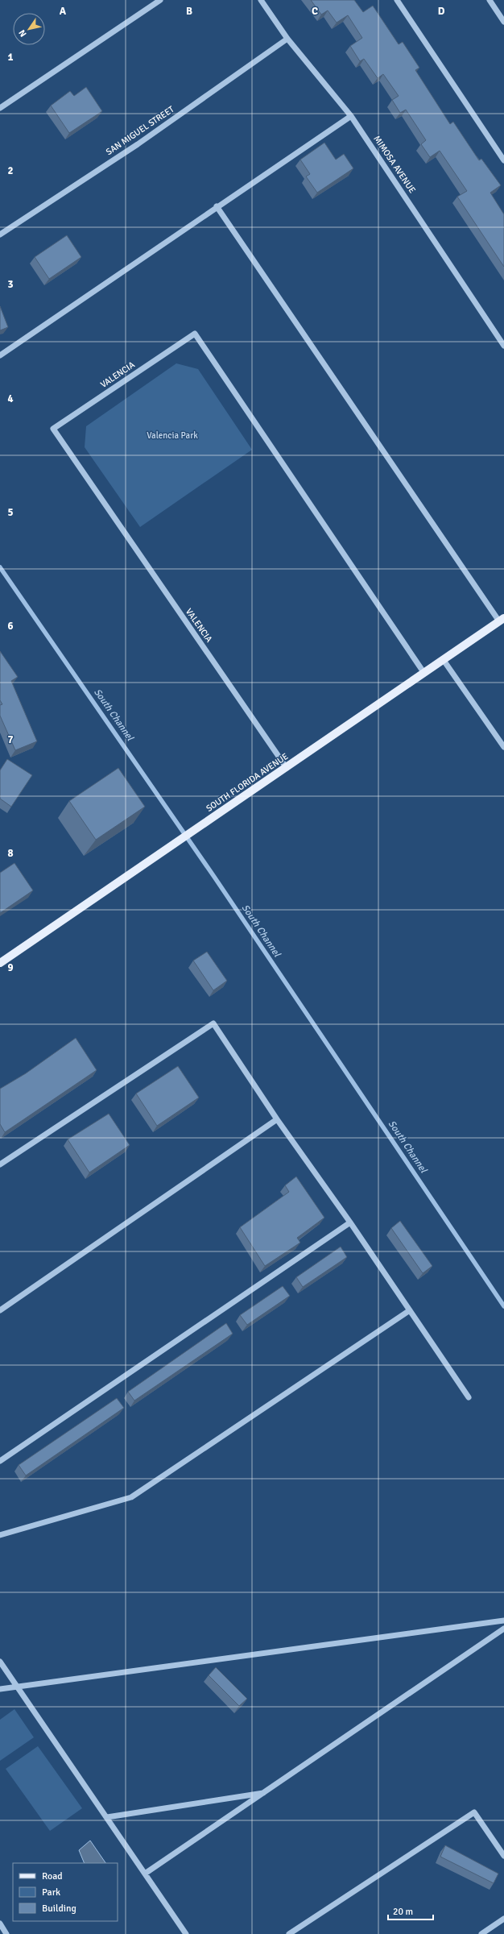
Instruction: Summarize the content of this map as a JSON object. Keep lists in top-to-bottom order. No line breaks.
{"streets":{"main road":["SOUTH FLORIDA AVENUE"],"street":["SAN MIGUEL STREET","MIMOSA AVENUE","VALENCIA"]},"crossings":[["SAN MIGUEL STREET","MIMOSA AVENUE"],["VALENCIA","SOUTH FLORIDA AVENUE"]],"water":["South Channel"],"parks":["Valencia Park"],"legend":["Road","Park","Building"],"scale_bar":"20 m","north":"bottom left","grid":{"columns":["A","B","C","D"],"rows":["1","2","3","4","5","6","7","8","9"]}}
